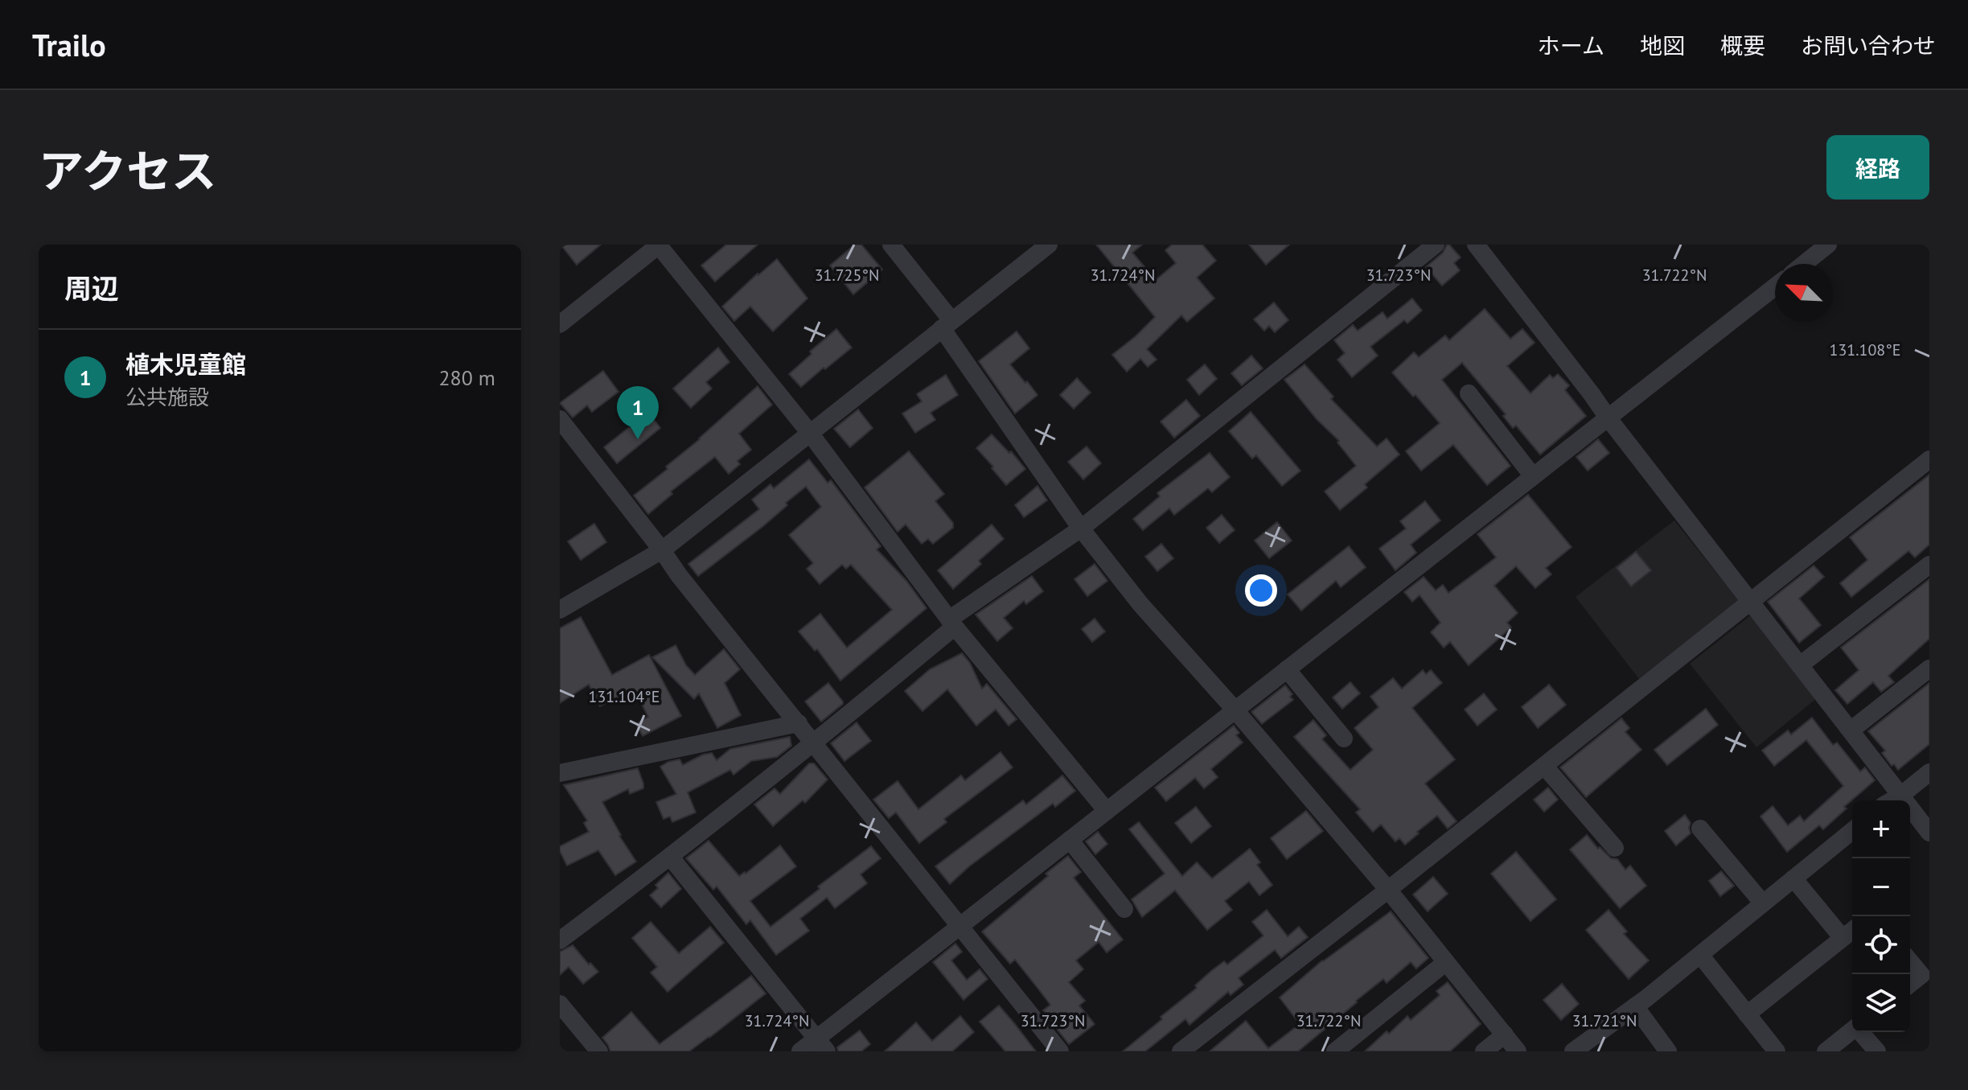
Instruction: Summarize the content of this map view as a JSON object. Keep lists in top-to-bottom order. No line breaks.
{"north":"top left","page":{"header":"Trailo","nav":["ホーム","地図","概要","お問い合わせ"],"title":"アクセス","buttons":"経路","heading":"周辺","list":[{"mark":"1","name":"植木児童館","note":"公共施設","value":"280 m"}],"pins":"1","map_buttons":["+","−"]},"coordinates":["31.725°N","31.724°N","31.723°N","31.722°N","131.108°E","131.104°E","31.721°N"]}
